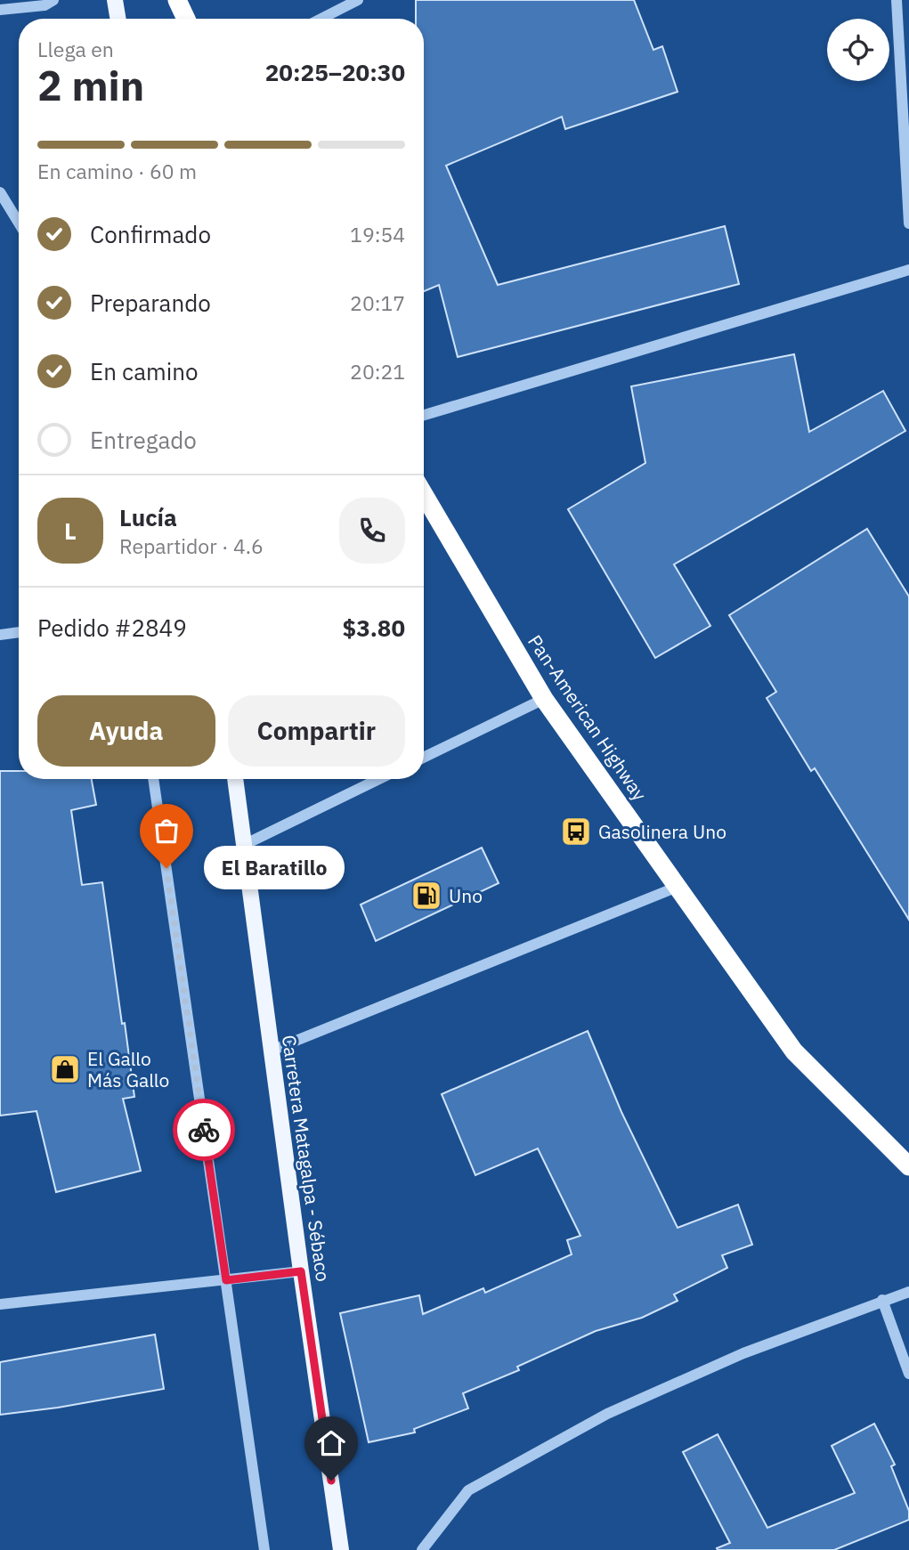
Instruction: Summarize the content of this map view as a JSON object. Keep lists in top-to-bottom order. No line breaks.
{"streets":{"highway":["Pan-American Highway"],"main road":["Carretera Matagalpa - Sébaco"]},"places":{"bus stop":["Gasolinera Uno"],"other":["El Baratillo"],"fuel station":["Uno"],"shop":["El Gallo Más Gallo"]},"page":{"heading":["2 min","Llega en","20:25–20:30"],"panel":["Lucía","Repartidor · 4.6","Pedido #2849","$3.80"],"bar":"En camino · 60 m","list":[["Confirmado","19:54"],["Preparando","20:17"],["En camino","20:21"],"Entregado"],"round":"L","buttons":["Ayuda","Compartir"],"bubble":"El Baratillo"}}
